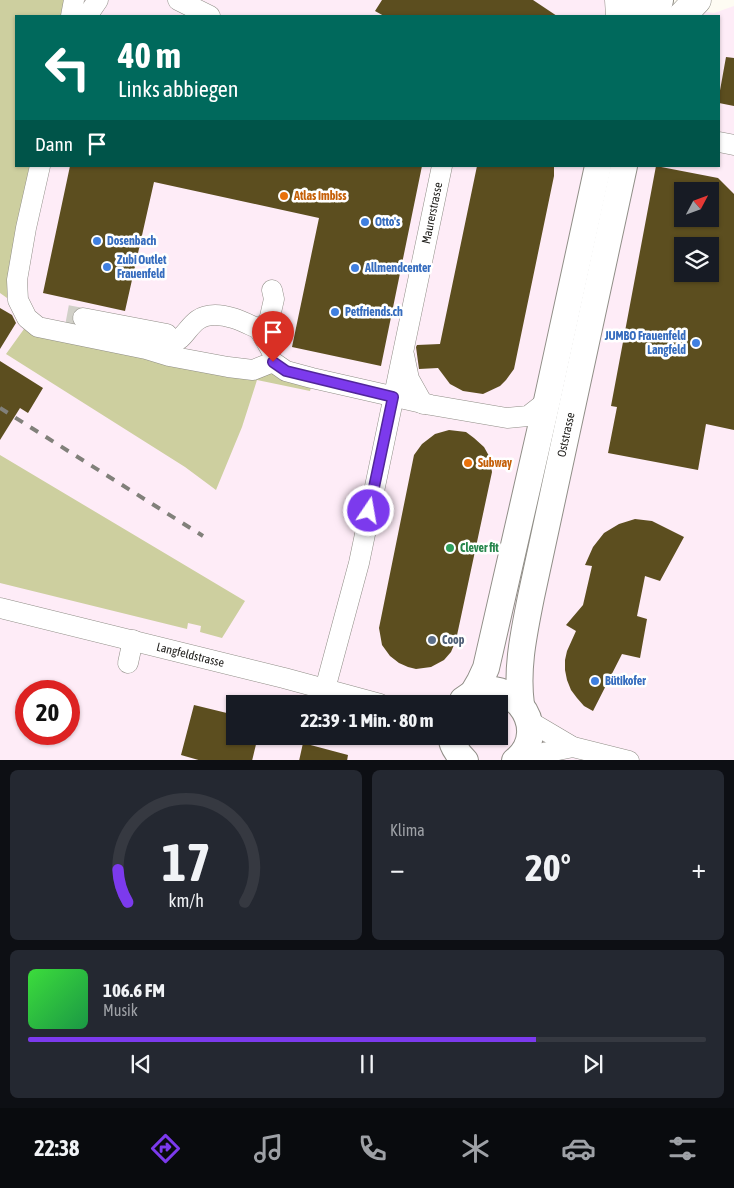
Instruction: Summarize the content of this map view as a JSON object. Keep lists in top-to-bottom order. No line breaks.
{"streets":{"main road":["Oststrasse"],"street":["Maurerstrasse","Langfeldstrasse"]},"crossings":[["Maurerstrasse","Langfeldstrasse"]],"places":["Atlas Imbiss","Otto's","Dosenbach","Zubi Outlet Frauenfeld","Allmendcenter","Petfriends.ch","JUMBO Frauenfeld Langfeld","Subway","Clever fit","Coop","Bütikofer"],"north":"top right","page":{"turn":["40 m","Links abbiegen"],"then":"Dann","limit":"20","trip":"22:39 · 1 Min. · 80 m","tile":"Klima","heat":["−","20°","+"],"song":["106.6 FM","Musik"],"tabs":"22:38","gauge":["17","km/h"]}}
